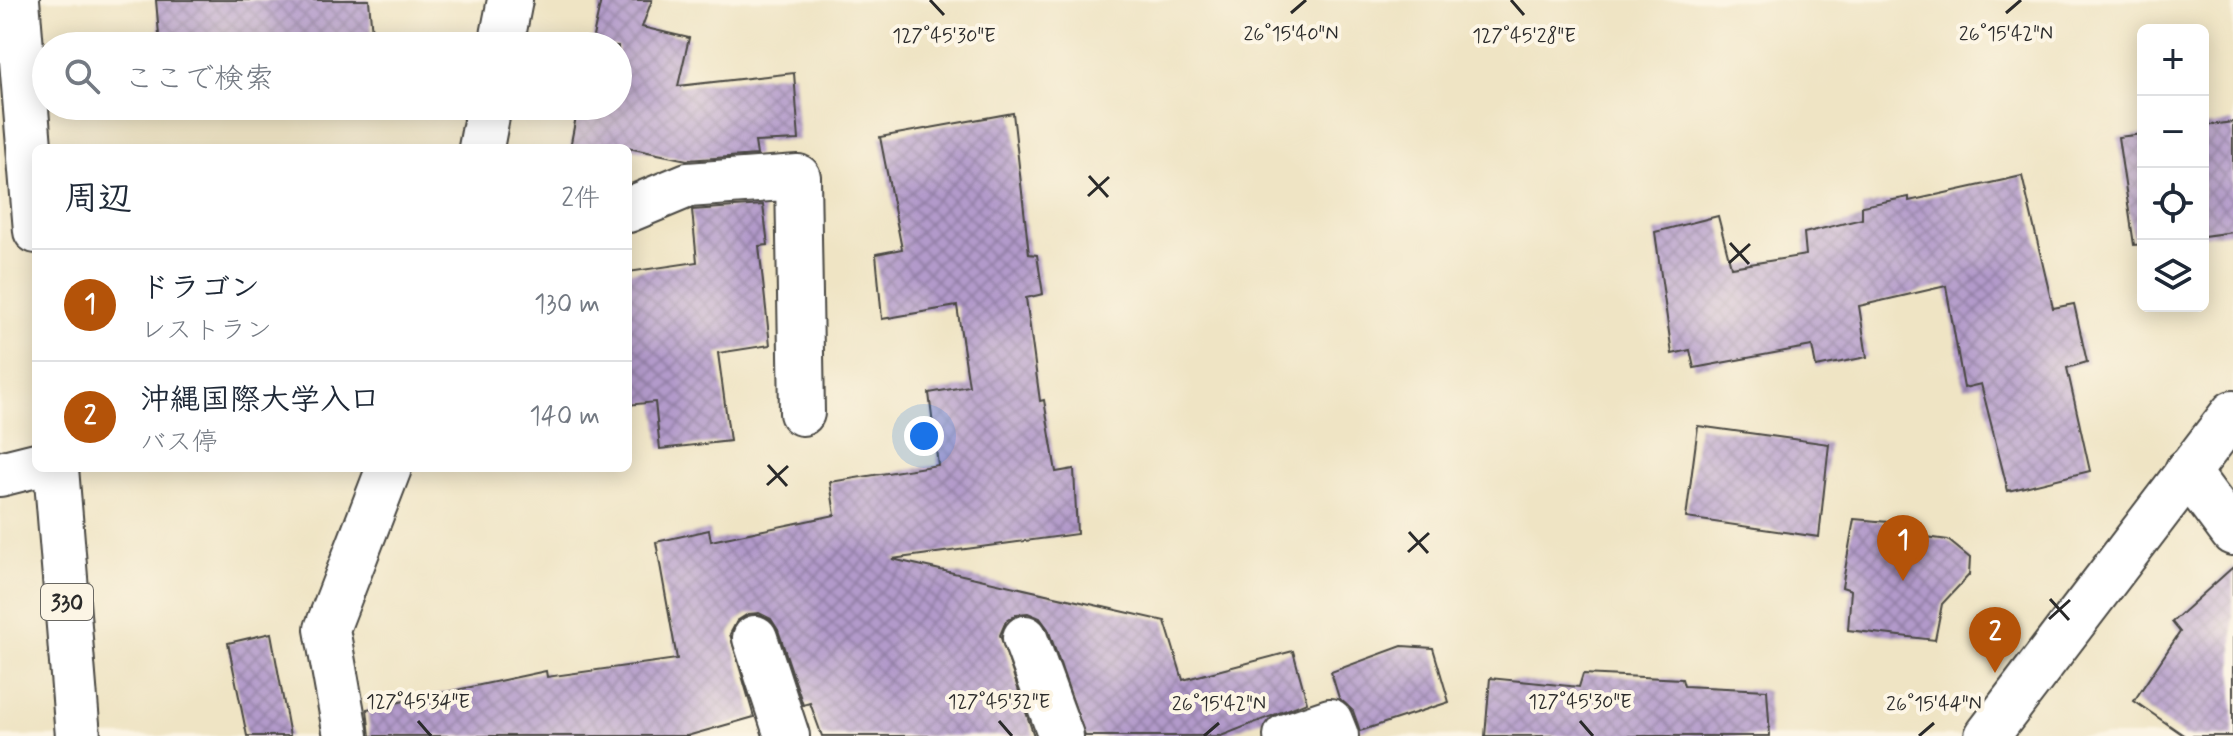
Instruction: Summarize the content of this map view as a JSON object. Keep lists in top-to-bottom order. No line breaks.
{"streets":{"main road":["330"]},"page":{"map_buttons":["+","−"],"search":"ここで検索","heading":["周辺","2件"],"list":[{"mark":"1","name":"ドラゴン","note":"レストラン","value":"130 m"},{"mark":"2","name":"沖縄国際大学入口","note":"バス停","value":"140 m"}],"pins":["1","2"]},"coordinates":["26°15'40\"N","26°15'42\"N","127°45'30\"E","127°45'28\"E","127°45'34\"E","127°45'32\"E","26°15'44\"N"]}
